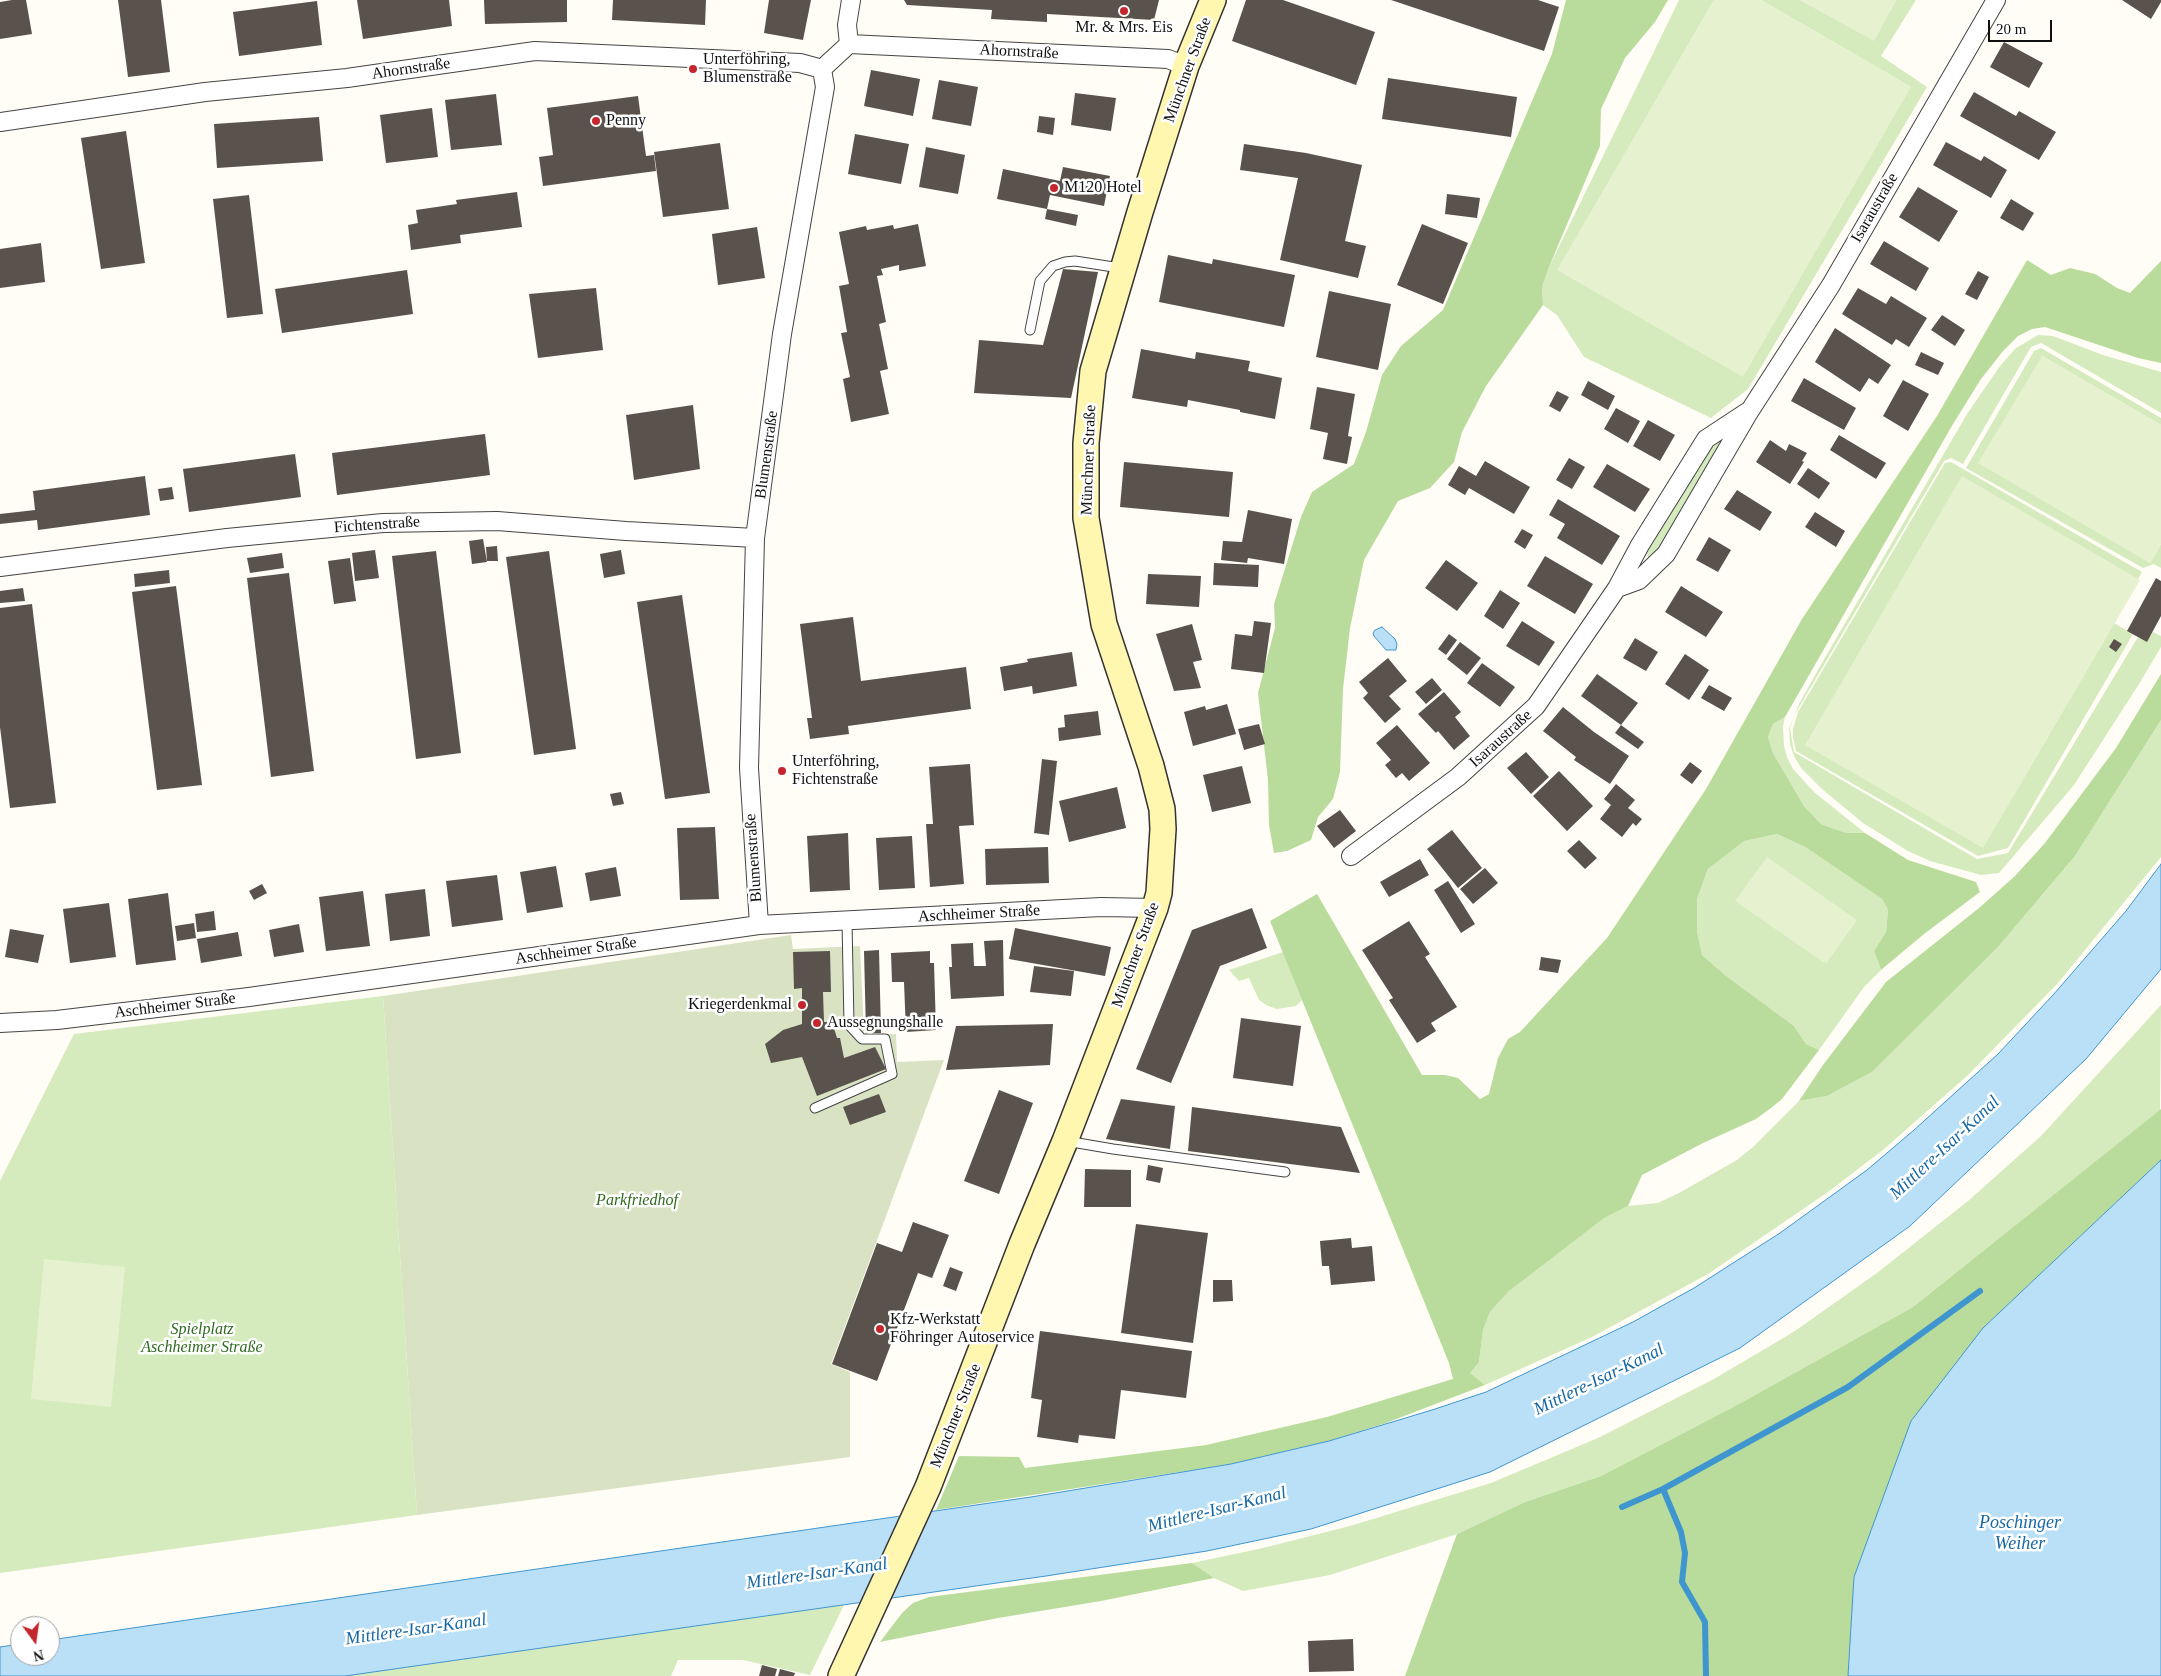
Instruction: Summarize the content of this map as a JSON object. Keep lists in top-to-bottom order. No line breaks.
{"streets":{"main road":["Münchner Straße"],"street":["Ahornstraße","Isaraustraße","Blumenstraße","Fichtenstraße","Aschheimer Straße"]},"crossings":[["Ahornstraße","Münchner Straße"],["Ahornstraße","Blumenstraße"],["Münchner Straße","Aschheimer Straße"],["Blumenstraße","Fichtenstraße"],["Blumenstraße","Aschheimer Straße"]],"water":["Mittlere-Isar-Kanal","Poschinger Weiher"],"parks":["Parkfriedhof","Spielplatz Aschheimer Straße"],"places":["Mr. & Mrs. Eis","Unterföhring, Blumenstraße","Penny","M120 Hotel","Unterföhring, Fichtenstraße","Kriegerdenkmal","Aussegnungshalle","Kfz-Werkstatt Föhringer Autoservice"],"scale_bar":"20 m","north":"bottom"}
